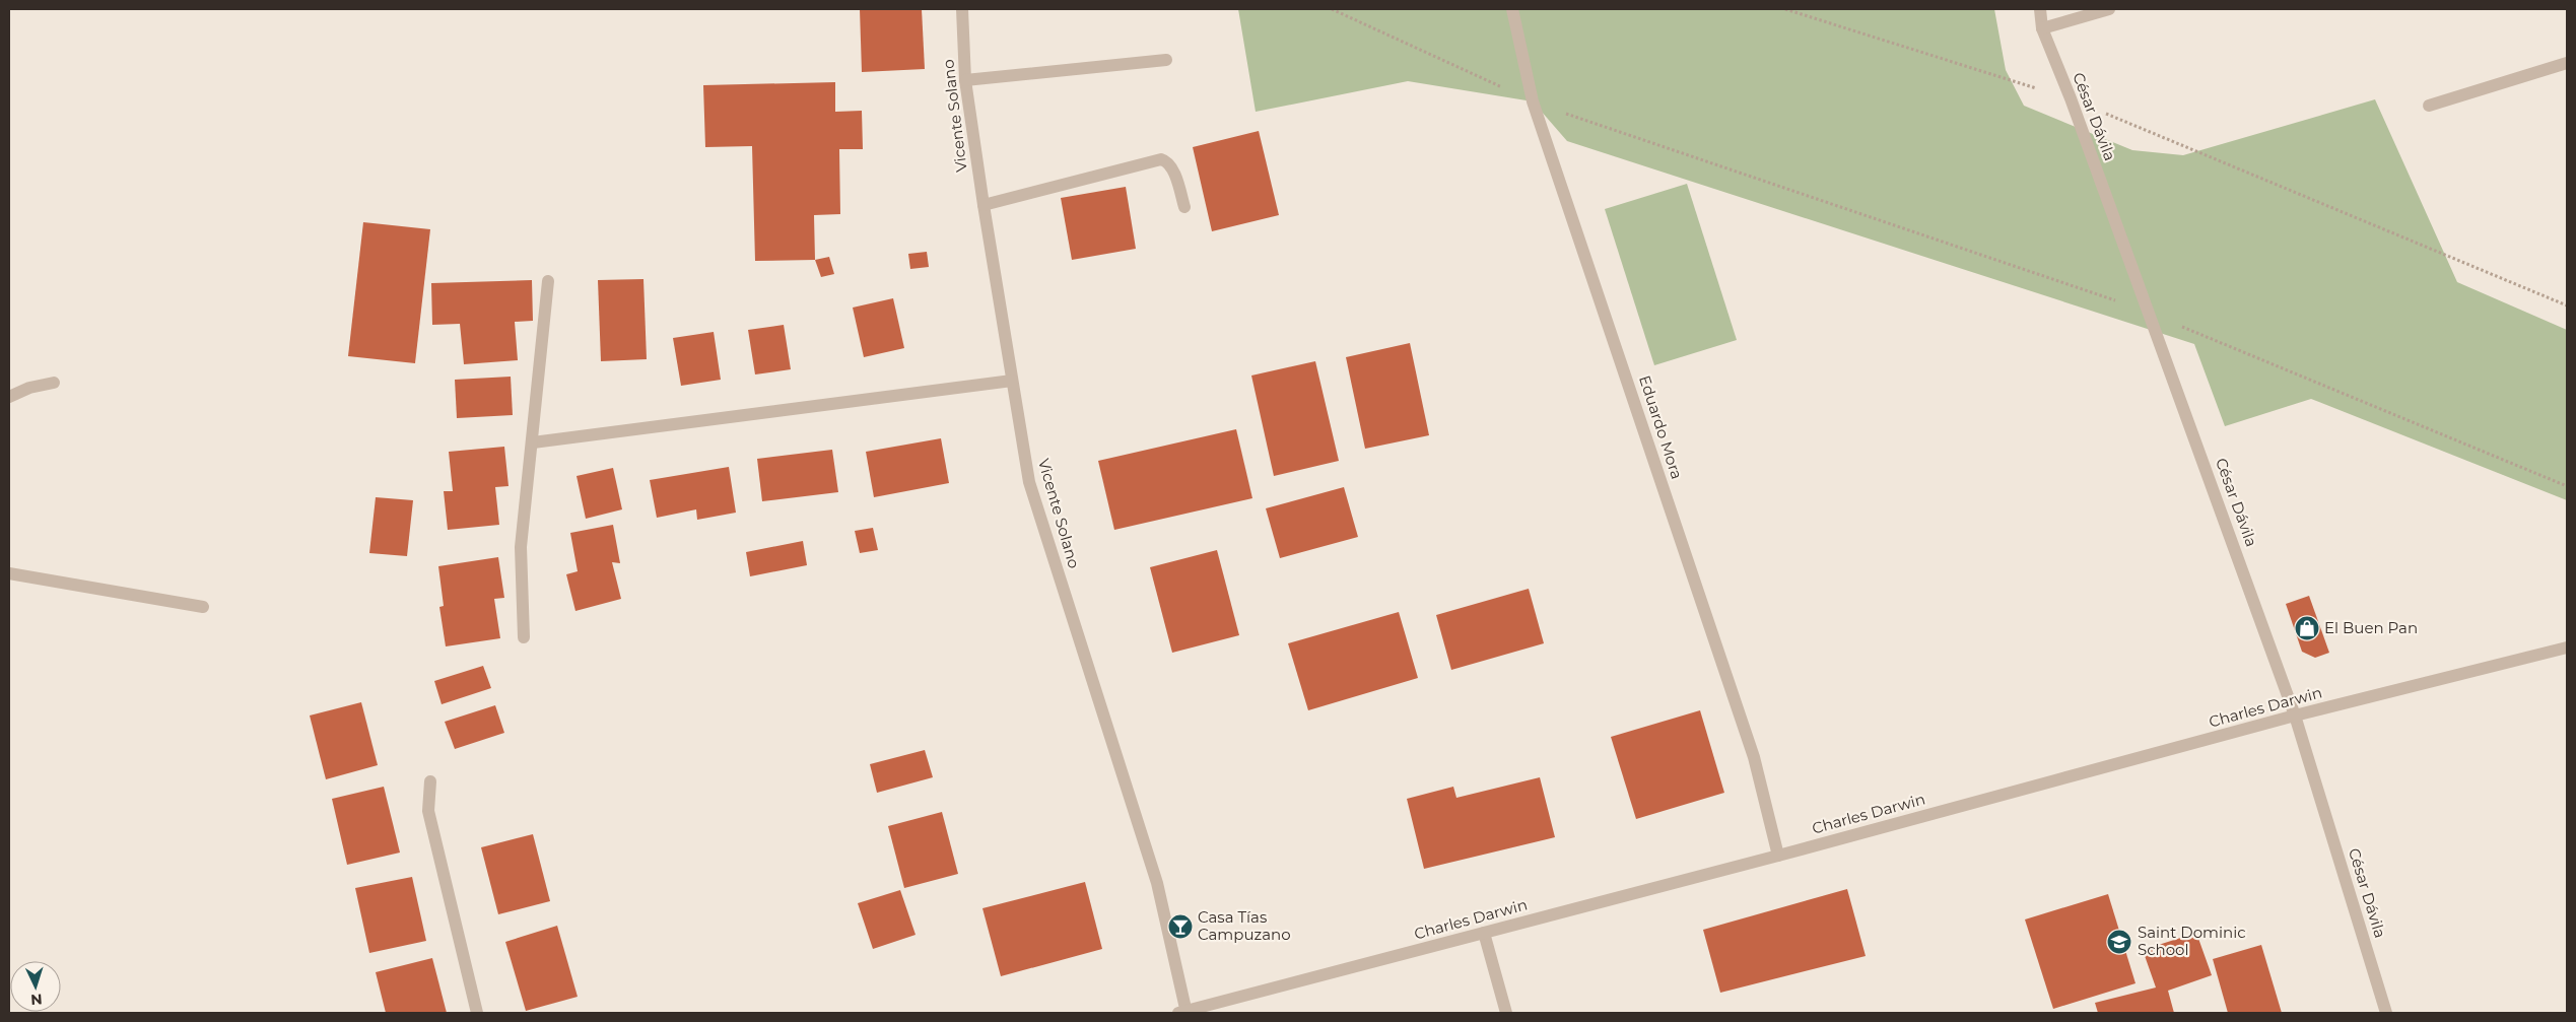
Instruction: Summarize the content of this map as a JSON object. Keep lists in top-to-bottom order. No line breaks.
{"streets":{"street":["Vicente Solano","César Dávila","Eduardo Mora","Charles Darwin"]},"crossings":[["Vicente Solano","Charles Darwin"],["César Dávila","Charles Darwin"],["Eduardo Mora","Charles Darwin"]],"places":{"shop":["El Buen Pan"],"bar":["Casa Tías Campuzano"],"school or university":["Saint Dominic School"]},"north":"bottom"}
